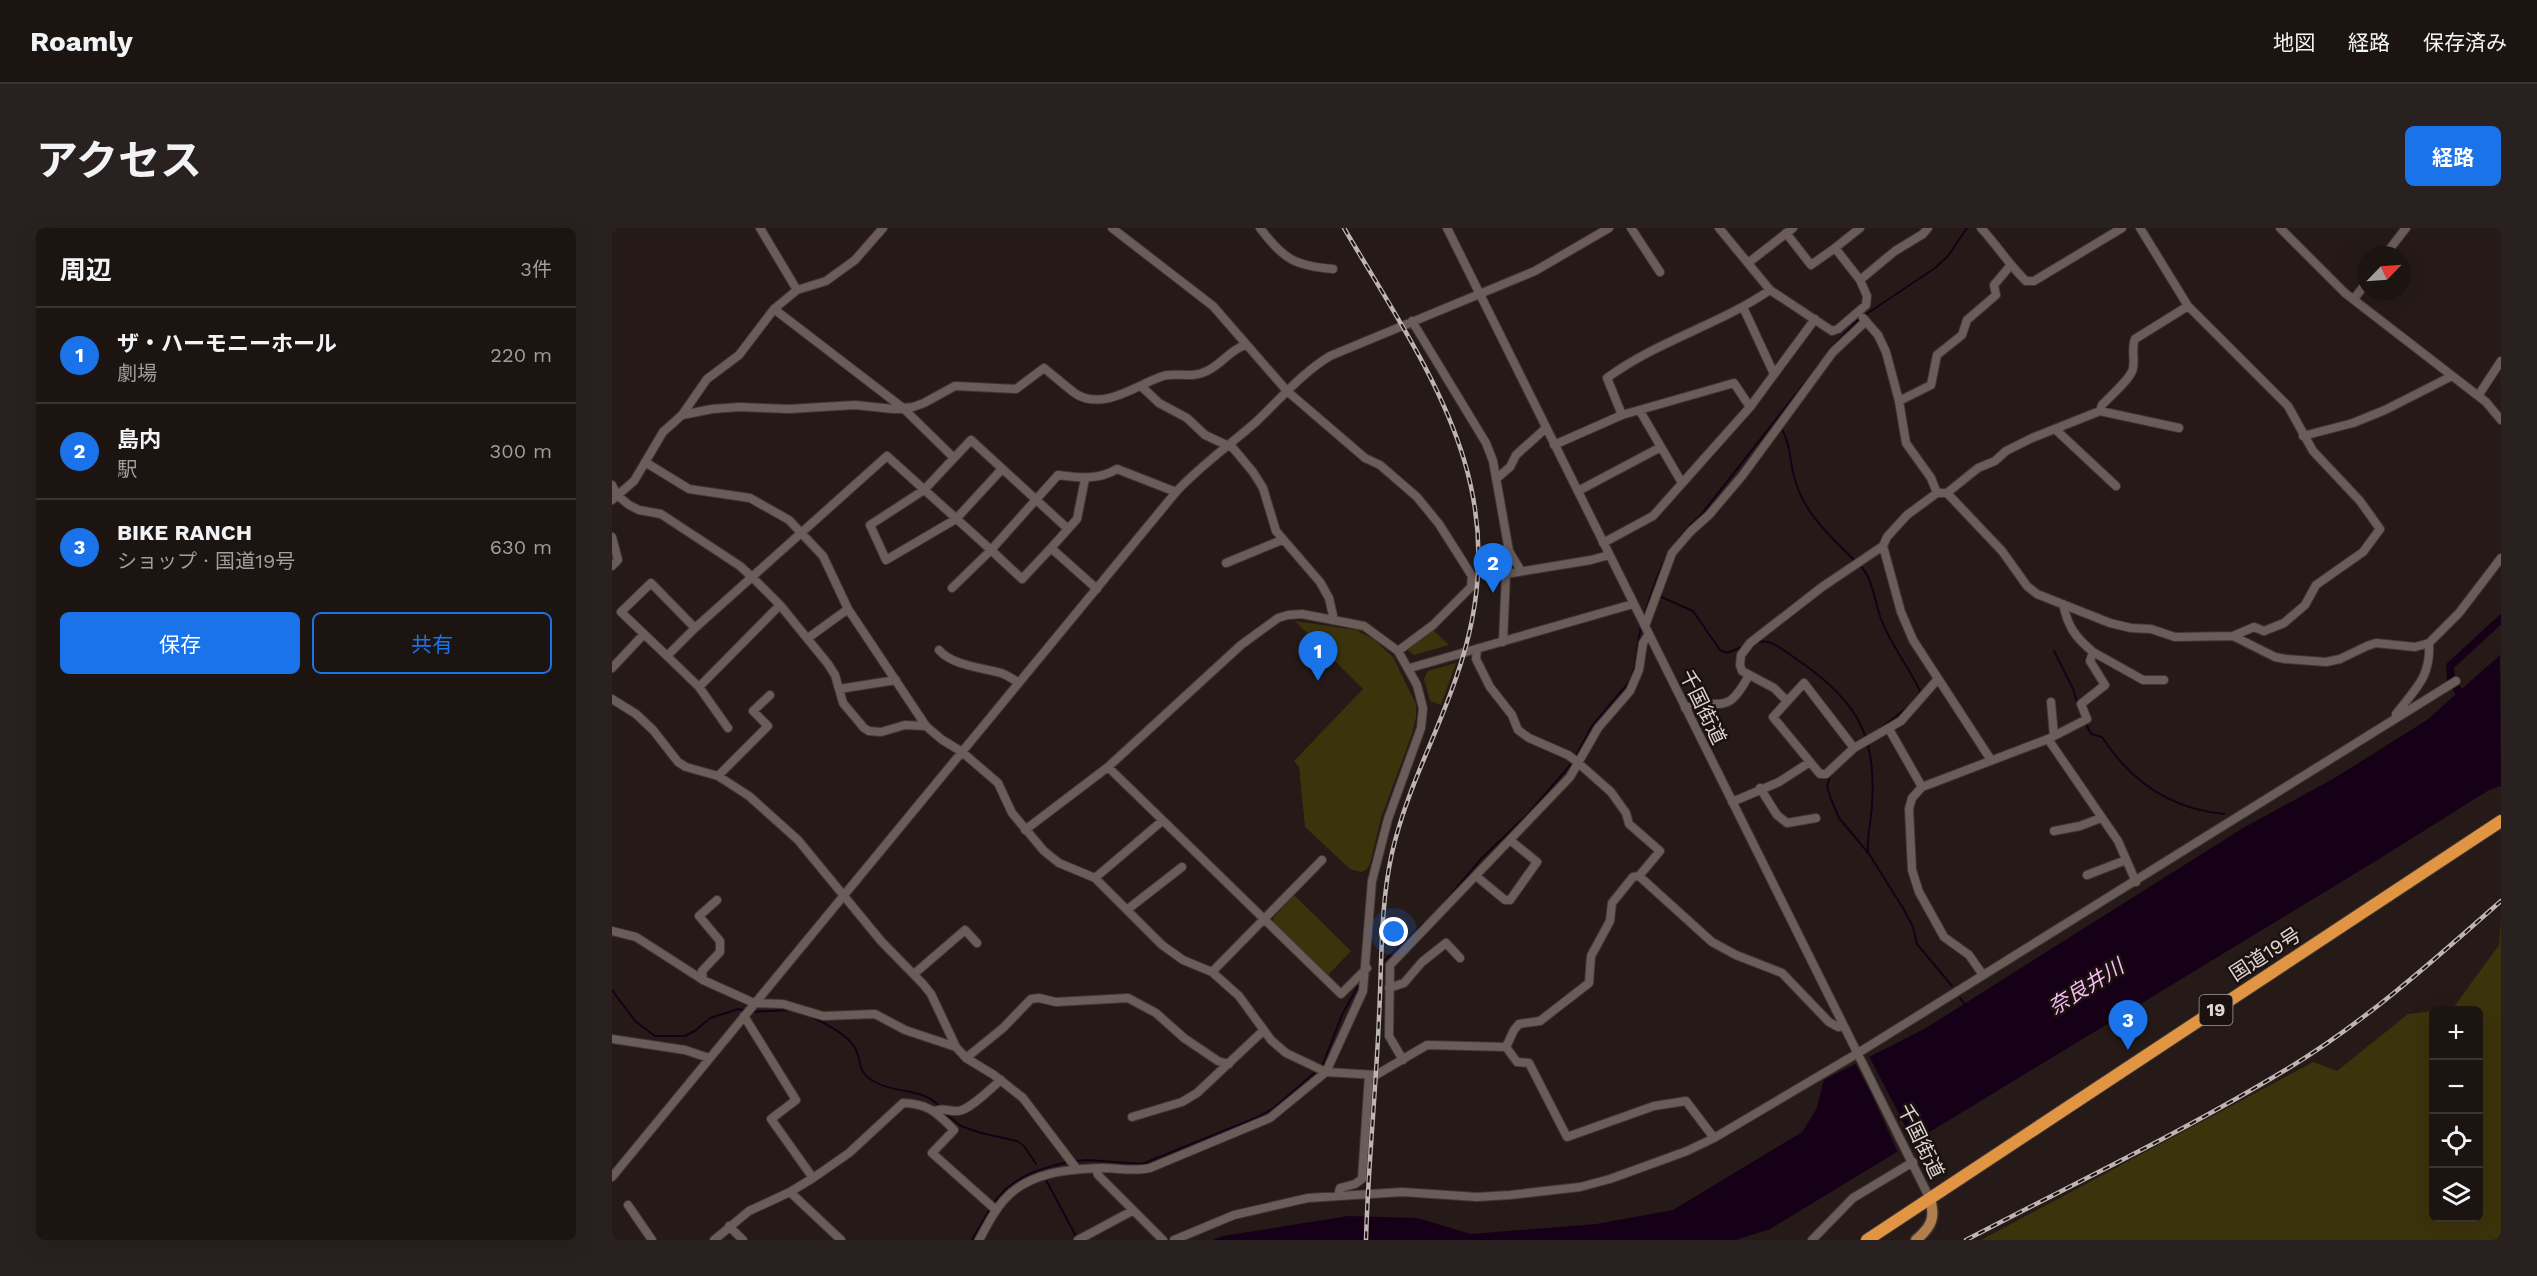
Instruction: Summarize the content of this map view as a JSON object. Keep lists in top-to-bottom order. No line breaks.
{"streets":{"highway":["国道19号","19"],"street":["千国街道"]},"crossings":[["千国街道","国道19号"],["千国街道","19"],["国道19号","19"]],"water":["奈良井川"],"north":"top right","page":{"header":"Roamly","nav":["地図","経路","保存済み"],"title":"アクセス","buttons":["経路",["保存","共有"]],"heading":["周辺","3件"],"list":[{"mark":"1","name":"ザ・ハーモニーホール","note":"劇場","value":"220 m"},{"mark":"2","name":"島内","note":"駅","value":"300 m"},{"mark":"3","name":"BIKE RANCH","note":"ショップ · 国道19号","value":"630 m"}],"pins":["2","1","3"],"map_buttons":["+","−"]}}
